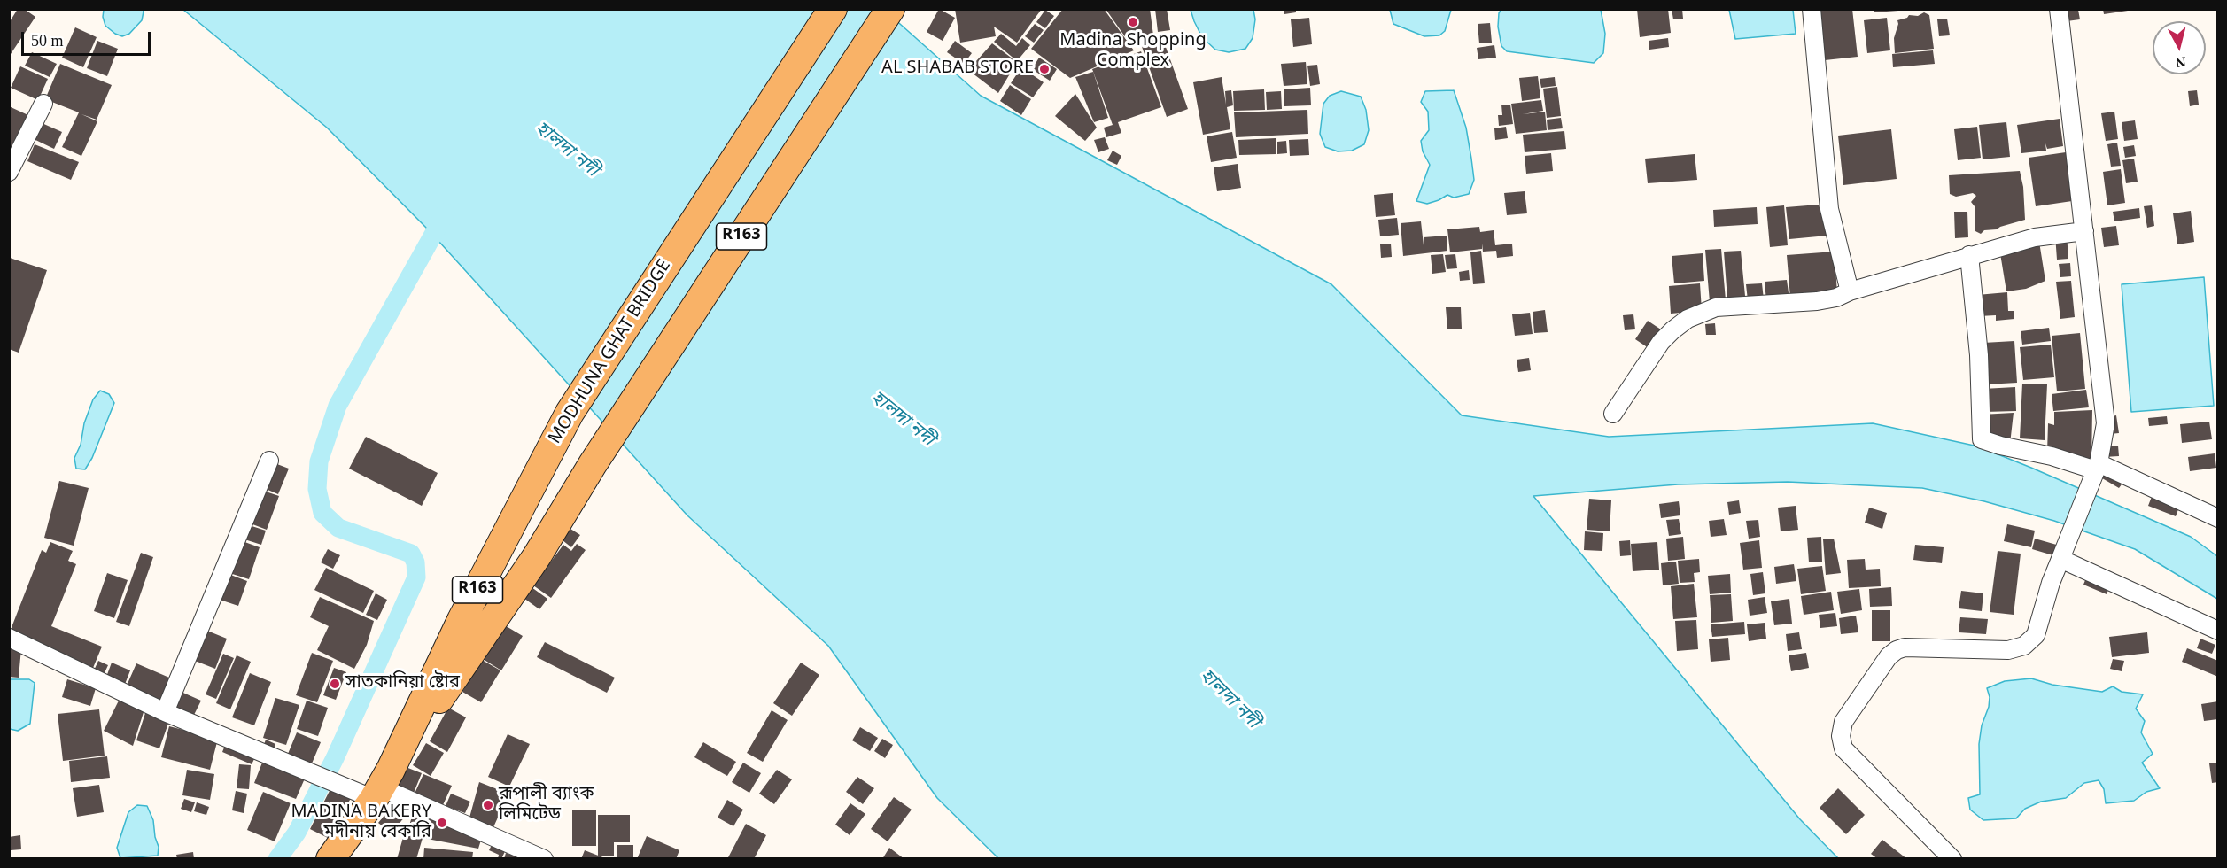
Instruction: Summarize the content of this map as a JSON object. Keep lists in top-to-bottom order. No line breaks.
{"streets":{"main road":["R163","MODHUNA GHAT BRIDGE"]},"crossings":[["R163","MODHUNA GHAT BRIDGE"]],"water":["হালদা নদী"],"places":["Madina Shopping Complex","AL SHABAB STORE","সাতকানিয়া ষ্টোর","রূপালী ব্যাংক লিমিটেড","MADINA BAKERY মদীনায় বেকারি"],"scale_bar":"50 m","north":"bottom"}
